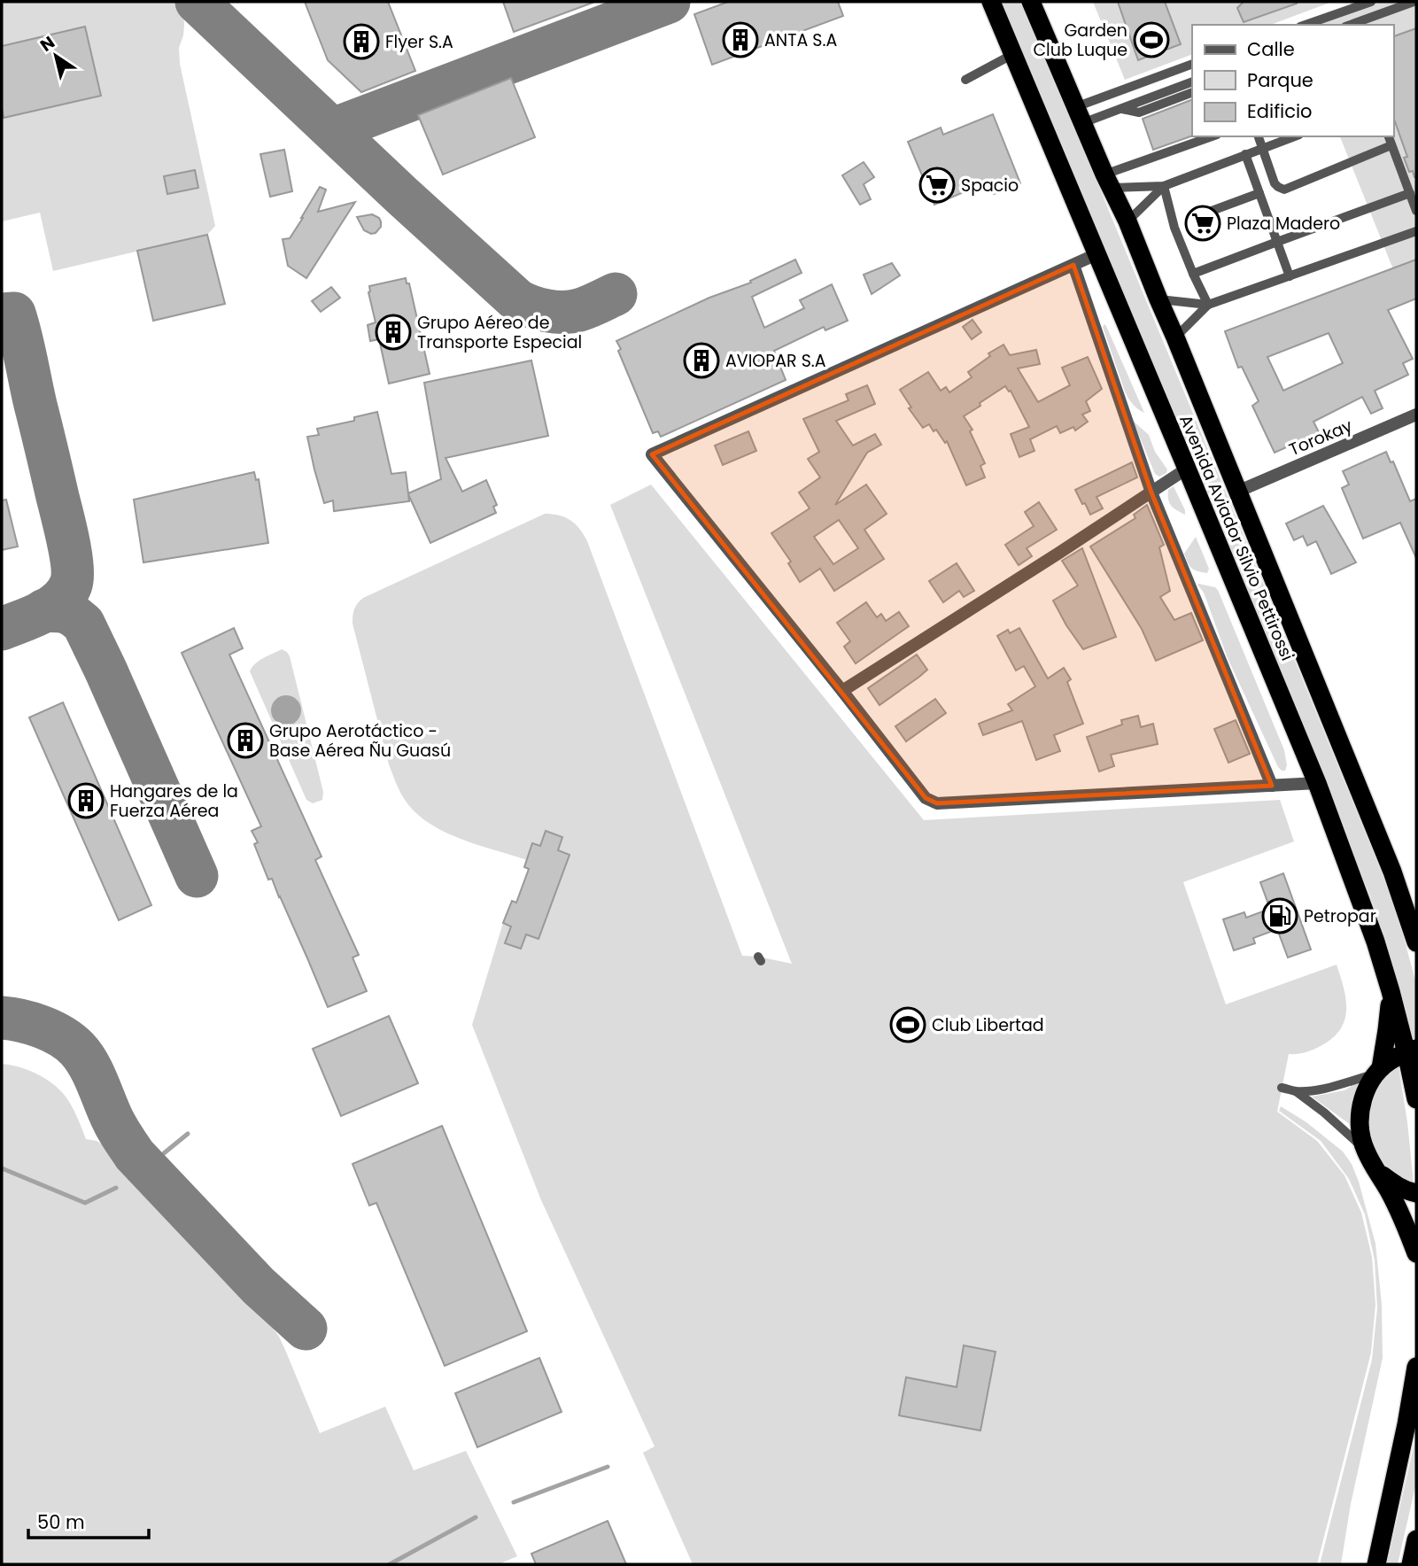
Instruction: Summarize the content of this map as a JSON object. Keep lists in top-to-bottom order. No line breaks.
{"streets":{"highway":["Avenida Aviador Silvio Pettirossi"],"street":["Torokay"]},"crossings":[["Torokay","Avenida Aviador Silvio Pettirossi"]],"places":{"building":["ANTA S.A","Flyer S.A","Grupo Aéreo de Transporte Especial","AVIOPAR S.A","Grupo Aerotáctico - Base Aérea Ñu Guasú","Hangares de la Fuerza Aérea"],"sports":["Garden Club Luque","Club Libertad"],"supermarket":["Spacio","Plaza Madero"],"fuel station":["Petropar"]},"legend":["Calle","Parque","Edificio"],"scale_bar":"50 m","north":"top left"}
